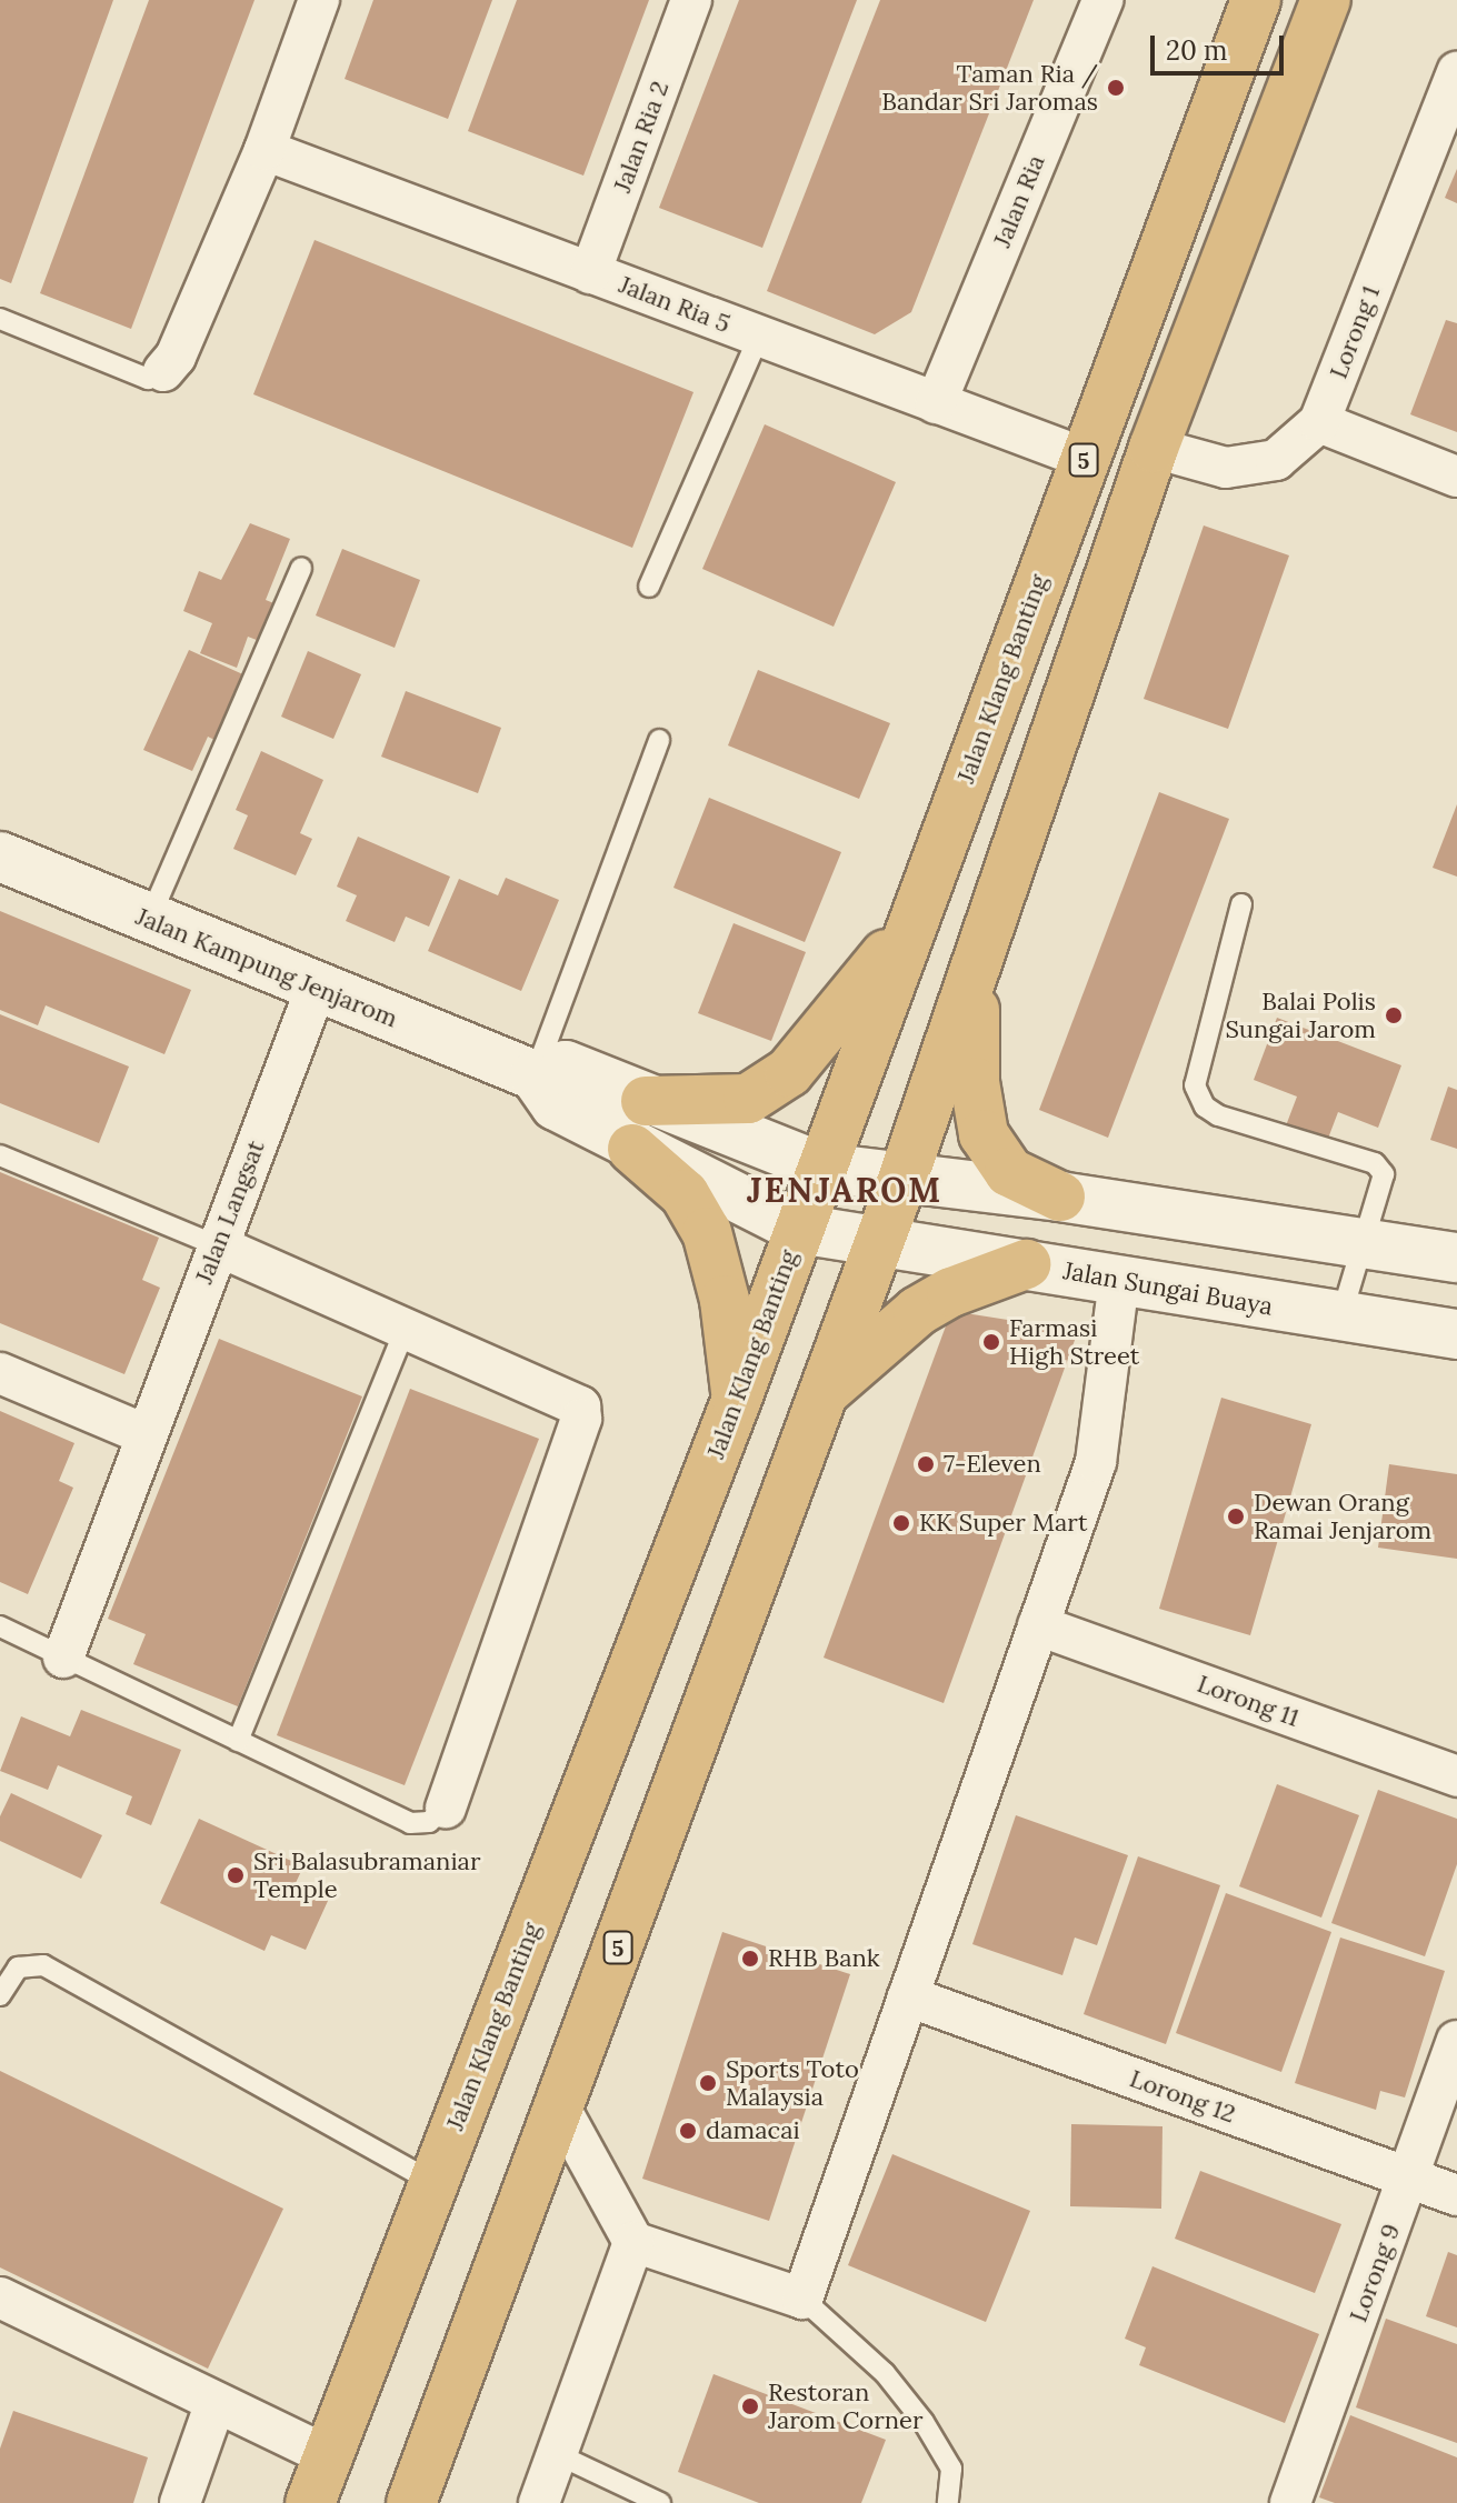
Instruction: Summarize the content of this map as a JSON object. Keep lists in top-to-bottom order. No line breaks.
{"streets":{"highway":["5","Jalan Klang Banting"],"street":["Jalan Ria 2","Jalan Ria","Jalan Ria 5","Lorong 1","Jalan Kampung Jenjarom","Jalan Langsat","Jalan Sungai Buaya","Lorong 11","Lorong 12","Lorong 9"]},"crossings":[["Jalan Ria 2","Jalan Ria 5"],["Jalan Ria","Jalan Ria 5"],["Jalan Ria 5","Jalan Klang Banting"],["Lorong 1","5"],["5","Jalan Kampung Jenjarom"],["5","Jalan Sungai Buaya"],["Jalan Klang Banting","Jalan Kampung Jenjarom"],["Jalan Kampung Jenjarom","Jalan Langsat"],["Jalan Kampung Jenjarom","Jalan Sungai Buaya"],["Lorong 12","Lorong 9"]],"districts":["JENJAROM"],"places":["Taman Ria / Bandar Sri Jaromas","Balai Polis Sungai Jarom","Farmasi High Street","7-Eleven","Dewan Orang Ramai Jenjarom","KK Super Mart","Sri Balasubramaniar Temple","RHB Bank","Sports Toto Malaysia","damacai","Restoran Jarom Corner"],"scale_bar":"20 m"}
